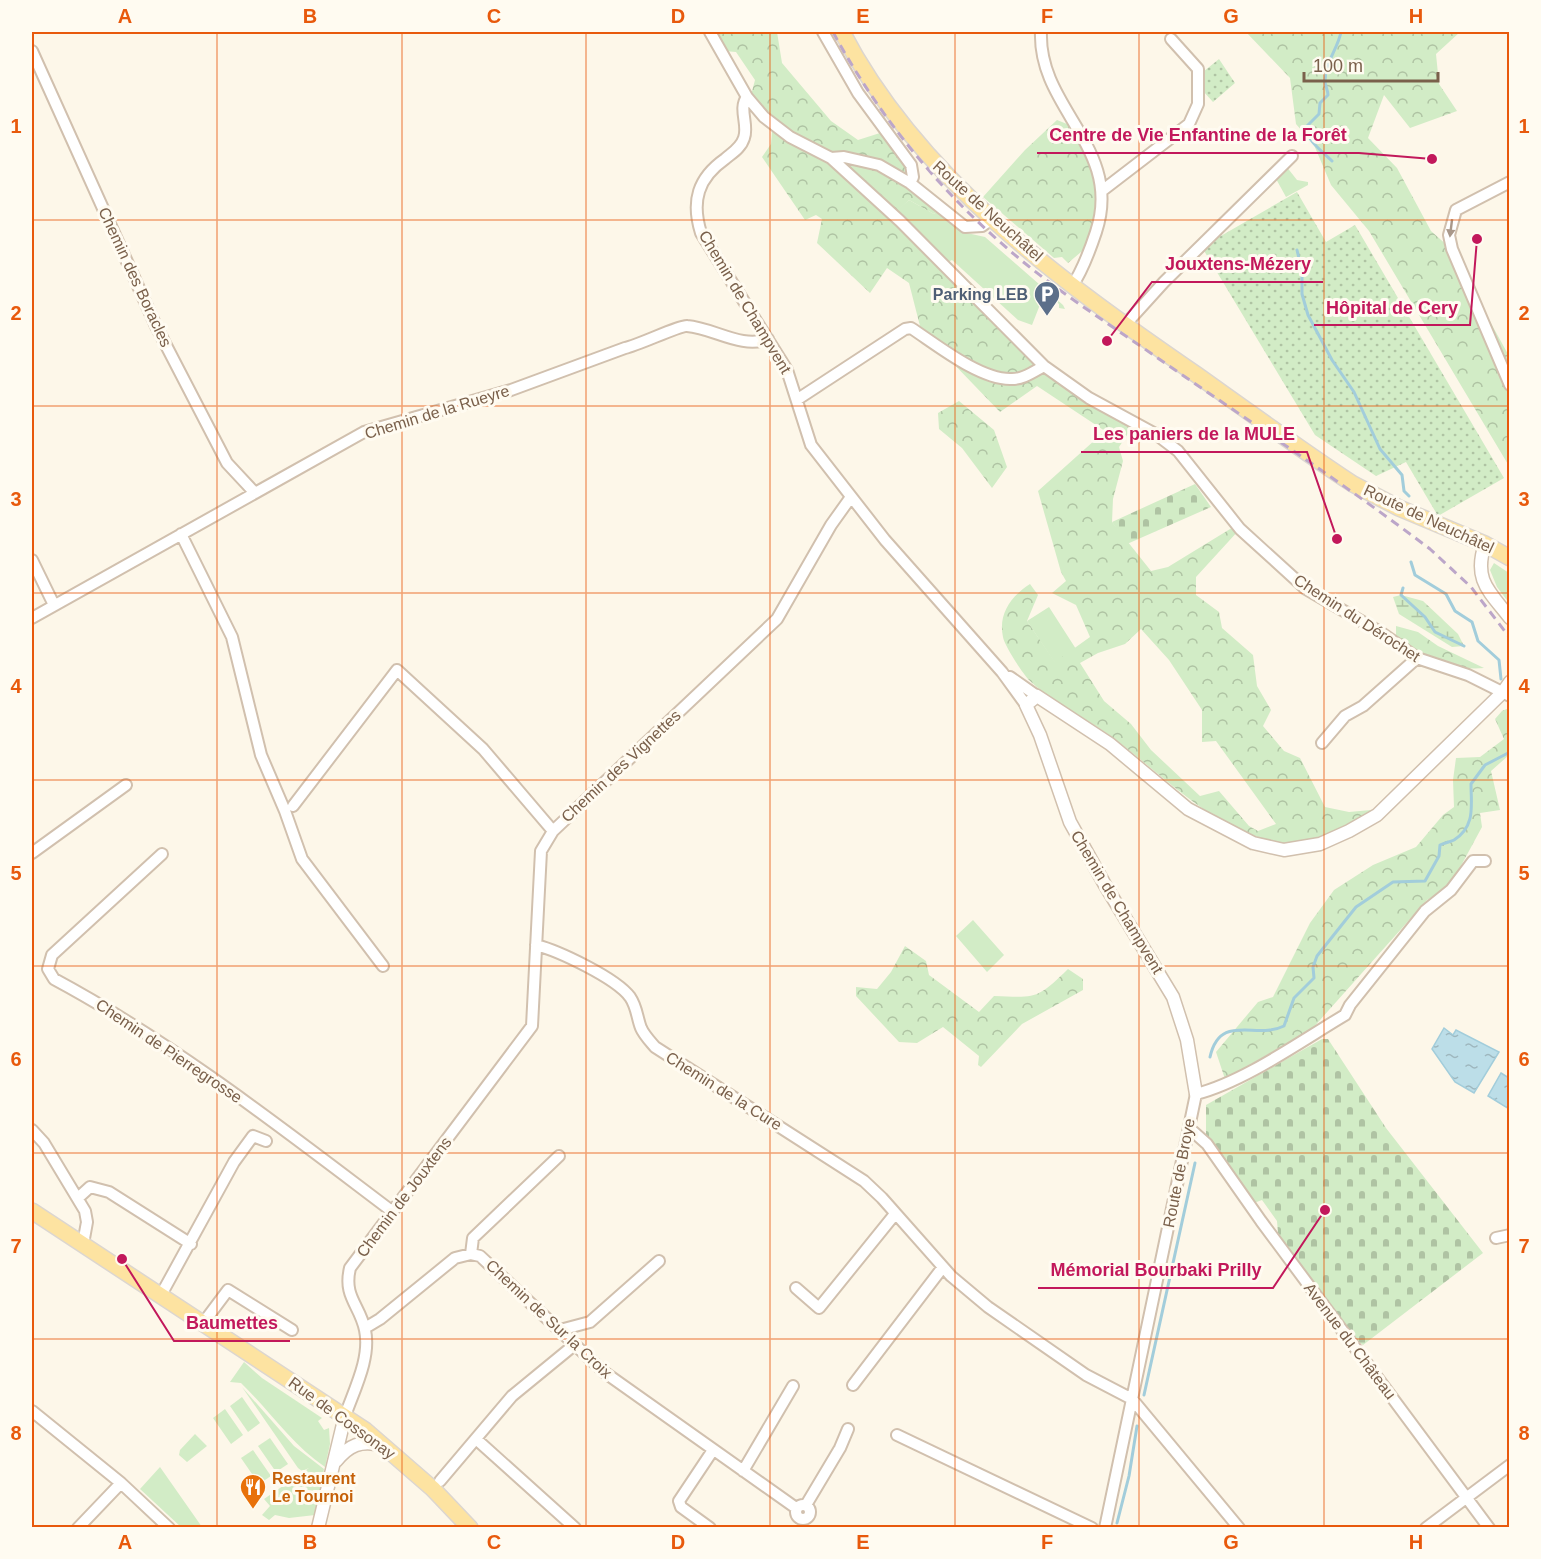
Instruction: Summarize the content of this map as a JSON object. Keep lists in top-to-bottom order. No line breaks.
{"streets":{"main road":["Route de Neuchâtel","Rue de Cossonay"],"street":["Chemin des Boracles","Chemin de Champvent","Chemin de la Rueyre","Chemin du Dérochet","Chemin des Vignettes","Chemin de Pierregrosse","Chemin de la Cure","Route de Broye","Chemin de Jouxtens","Chemin de Sur la Croix","Avenue du Château"]},"crossings":[["Chemin des Boracles","Chemin de la Rueyre"],["Chemin de Champvent","Chemin de la Rueyre"],["Chemin de Champvent","Chemin des Vignettes"],["Chemin de Champvent","Route de Broye"],["Chemin des Vignettes","Chemin de la Cure"],["Chemin des Vignettes","Chemin de Jouxtens"],["Chemin de Pierregrosse","Chemin de Jouxtens"],["Chemin de la Cure","Route de Broye"],["Route de Broye","Avenue du Château"],["Chemin de Jouxtens","Chemin de Sur la Croix"],["Chemin de Jouxtens","Rue de Cossonay"]],"places":{"other":["Centre de Vie Enfantine de la Forêt","Hôpital de Cery","Jouxtens-Mézery","Les paniers de la MULE","Mémorial Bourbaki Prilly","Baumettes"],"parking":["Parking LEB"],"restaurant":["Restaurent Le Tournoi"]},"scale_bar":"100 m","grid":{"columns":["A","B","C","D","E","F","G","H"],"rows":["1","2","3","4","5","6","7","8"]}}
